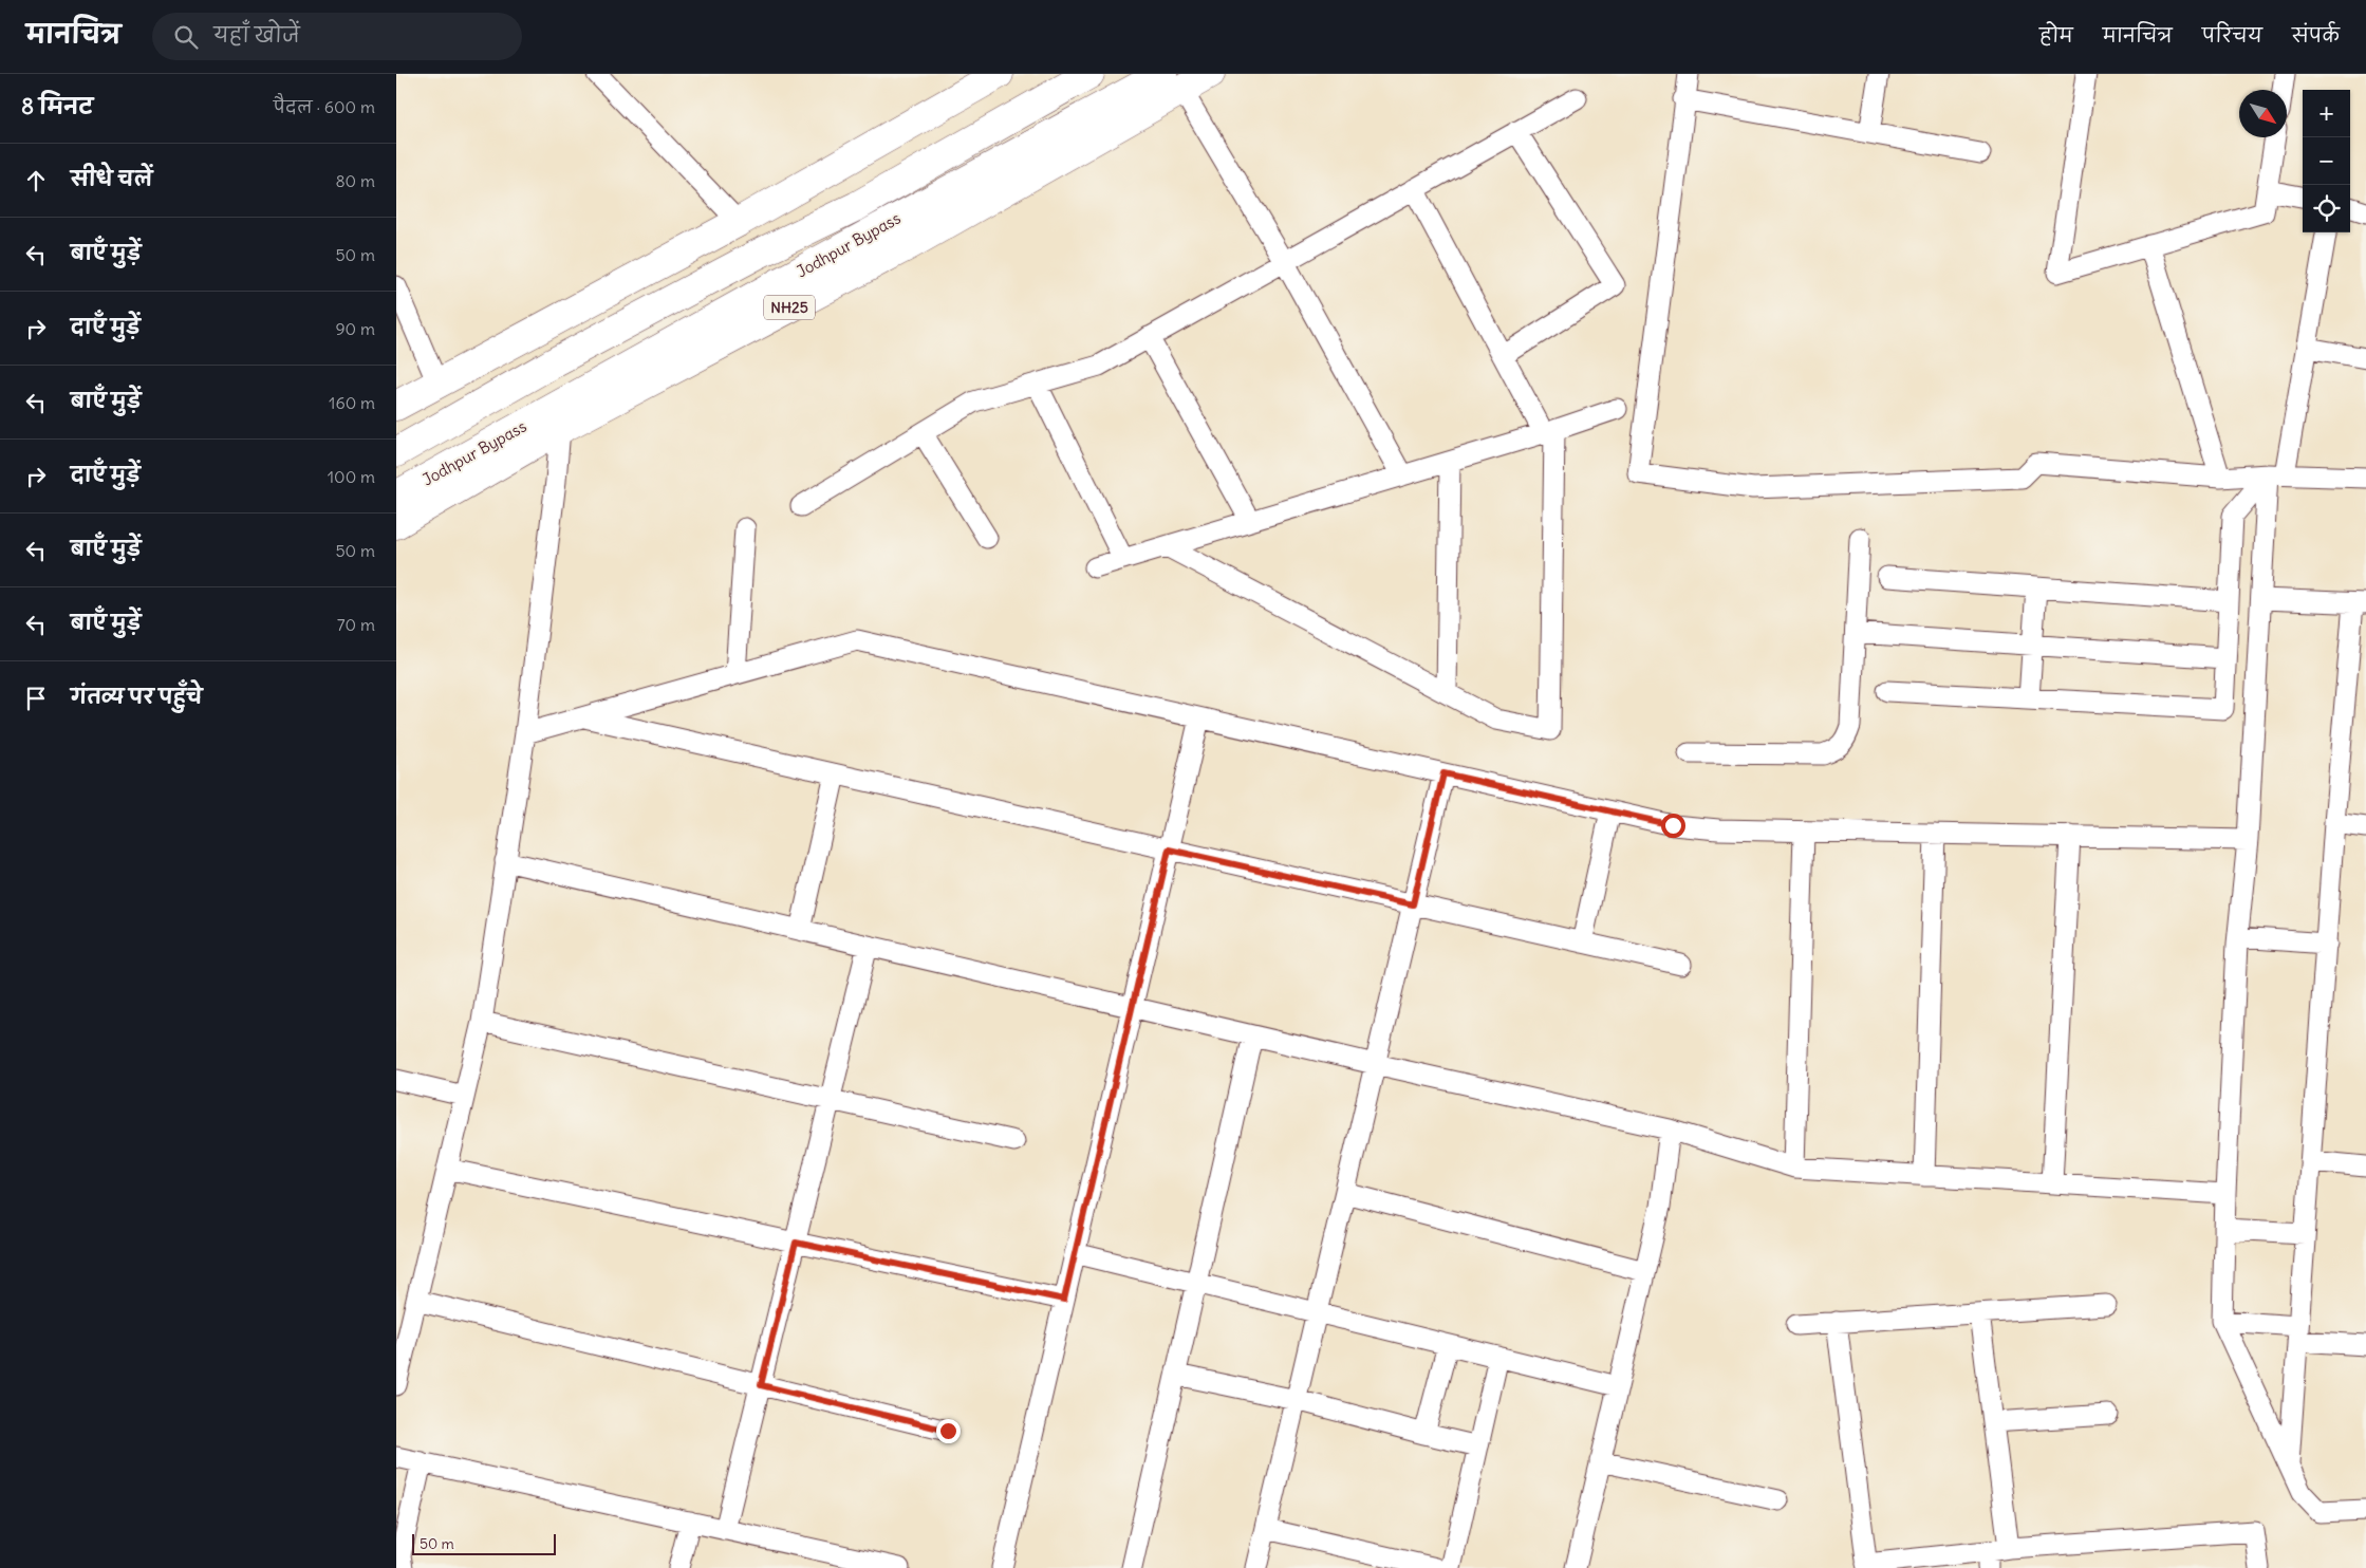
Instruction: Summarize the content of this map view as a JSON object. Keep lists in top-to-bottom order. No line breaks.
{"streets":{"highway":["Jodhpur Bypass","NH25"]},"crossings":[["Jodhpur Bypass","NH25"]],"scale_bar":"50 m","north":"bottom right","page":{"header":"मानचित्र","search":"यहाँ खोजें","nav":["होम","मानचित्र","परिचय","संपर्क"],"heading":["8 मिनट","पैदल · 600 m"],"map_buttons":["+","−"],"list":[["सीधे चलें","80 m"],["बाएँ मुड़ें","50 m"],["दाएँ मुड़ें","90 m"],["बाएँ मुड़ें","160 m"],["दाएँ मुड़ें","100 m"],["बाएँ मुड़ें","50 m"],["बाएँ मुड़ें","70 m"],"गंतव्य पर पहुँचे"],"scale":"50 m"}}
